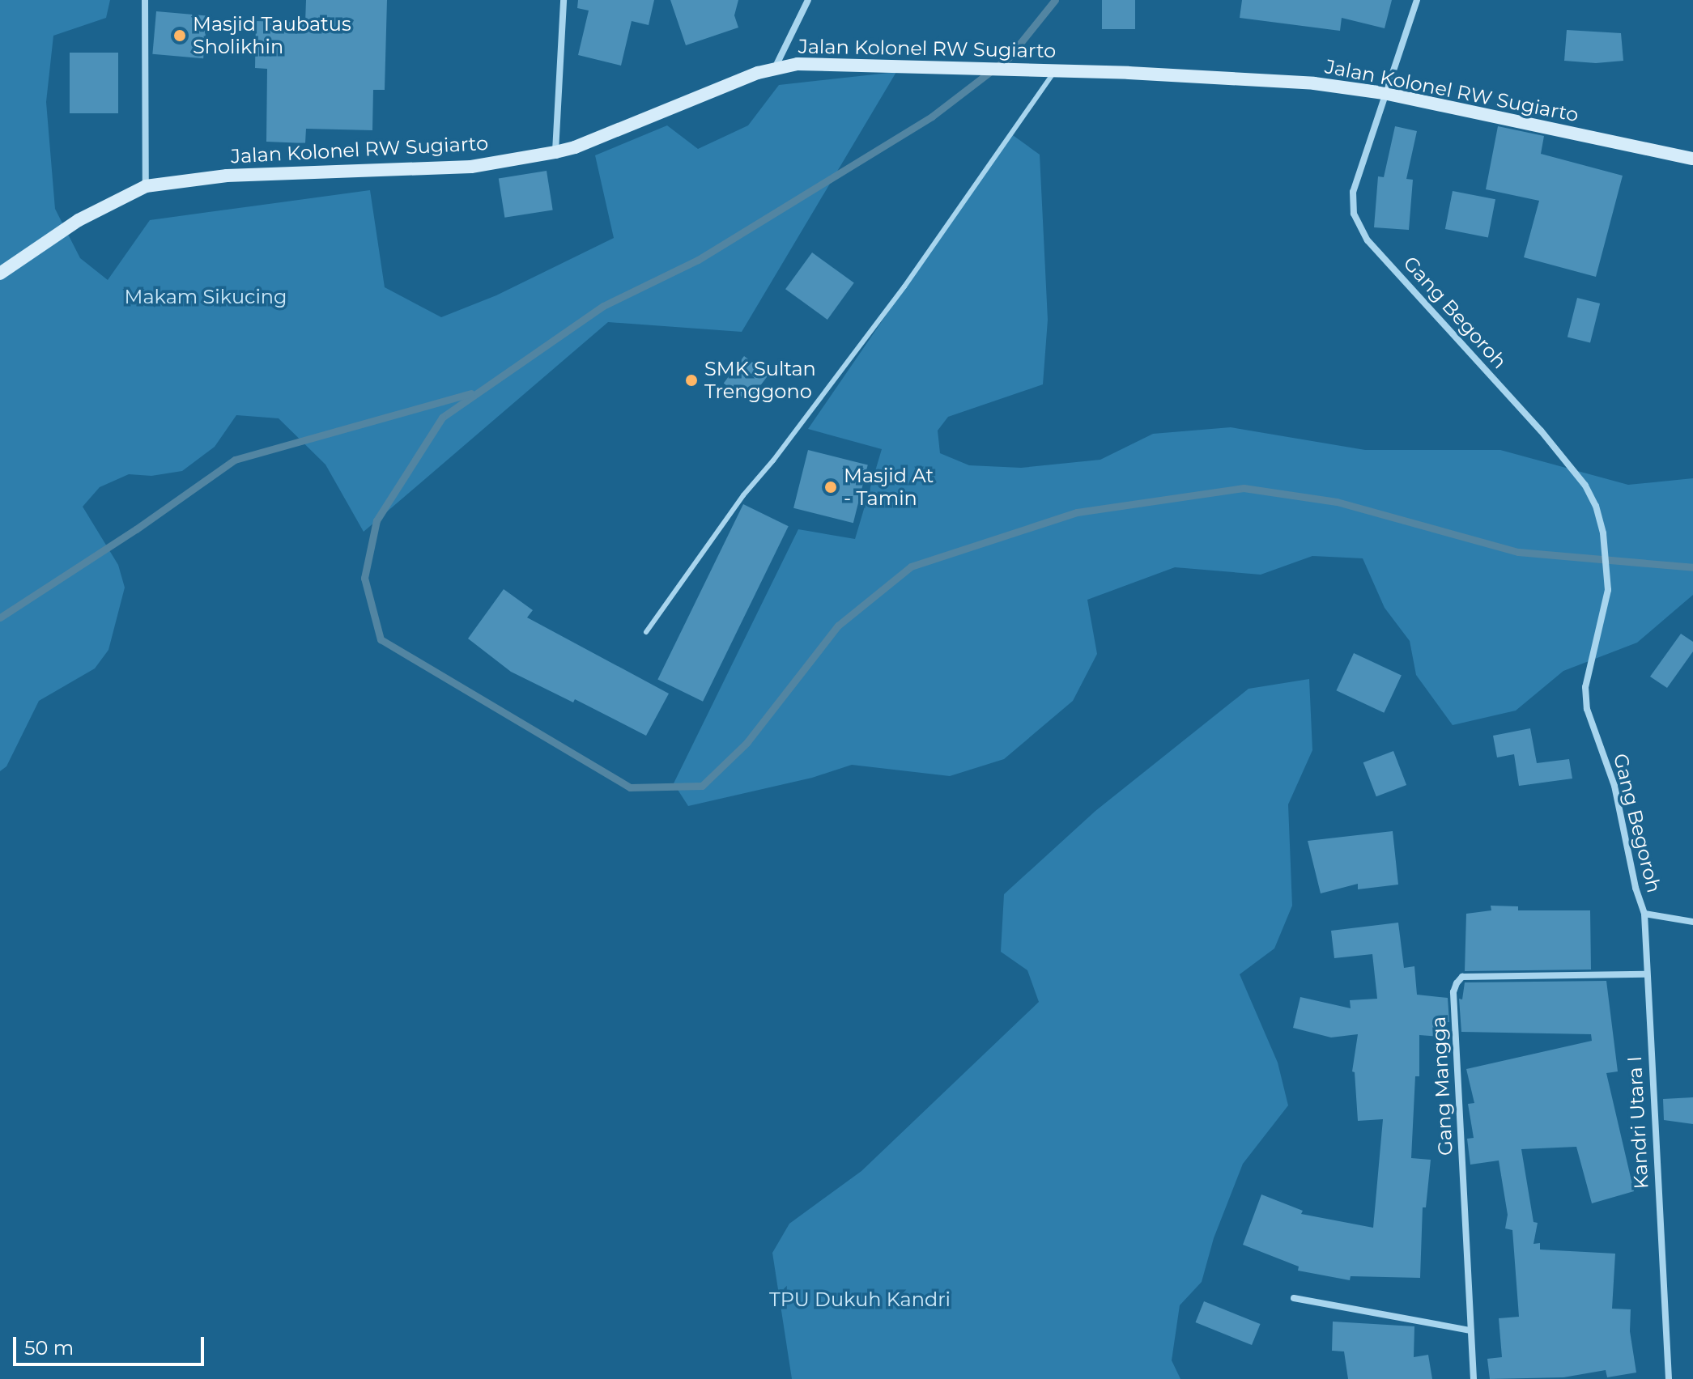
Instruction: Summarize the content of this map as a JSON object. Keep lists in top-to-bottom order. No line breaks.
{"streets":{"main road":["Jalan Kolonel RW Sugiarto"],"street":["Gang Begoroh","Gang Mangga","Kandri Utara I"]},"crossings":[["Jalan Kolonel RW Sugiarto","Gang Begoroh"],["Gang Begoroh","Kandri Utara I"],["Gang Mangga","Kandri Utara I"]],"parks":["Makam Sikucing","TPU Dukuh Kandri"],"places":["Masjid Taubatus Sholikhin","SMK Sultan Trenggono","Masjid At - Tamin"],"scale_bar":"50 m"}
